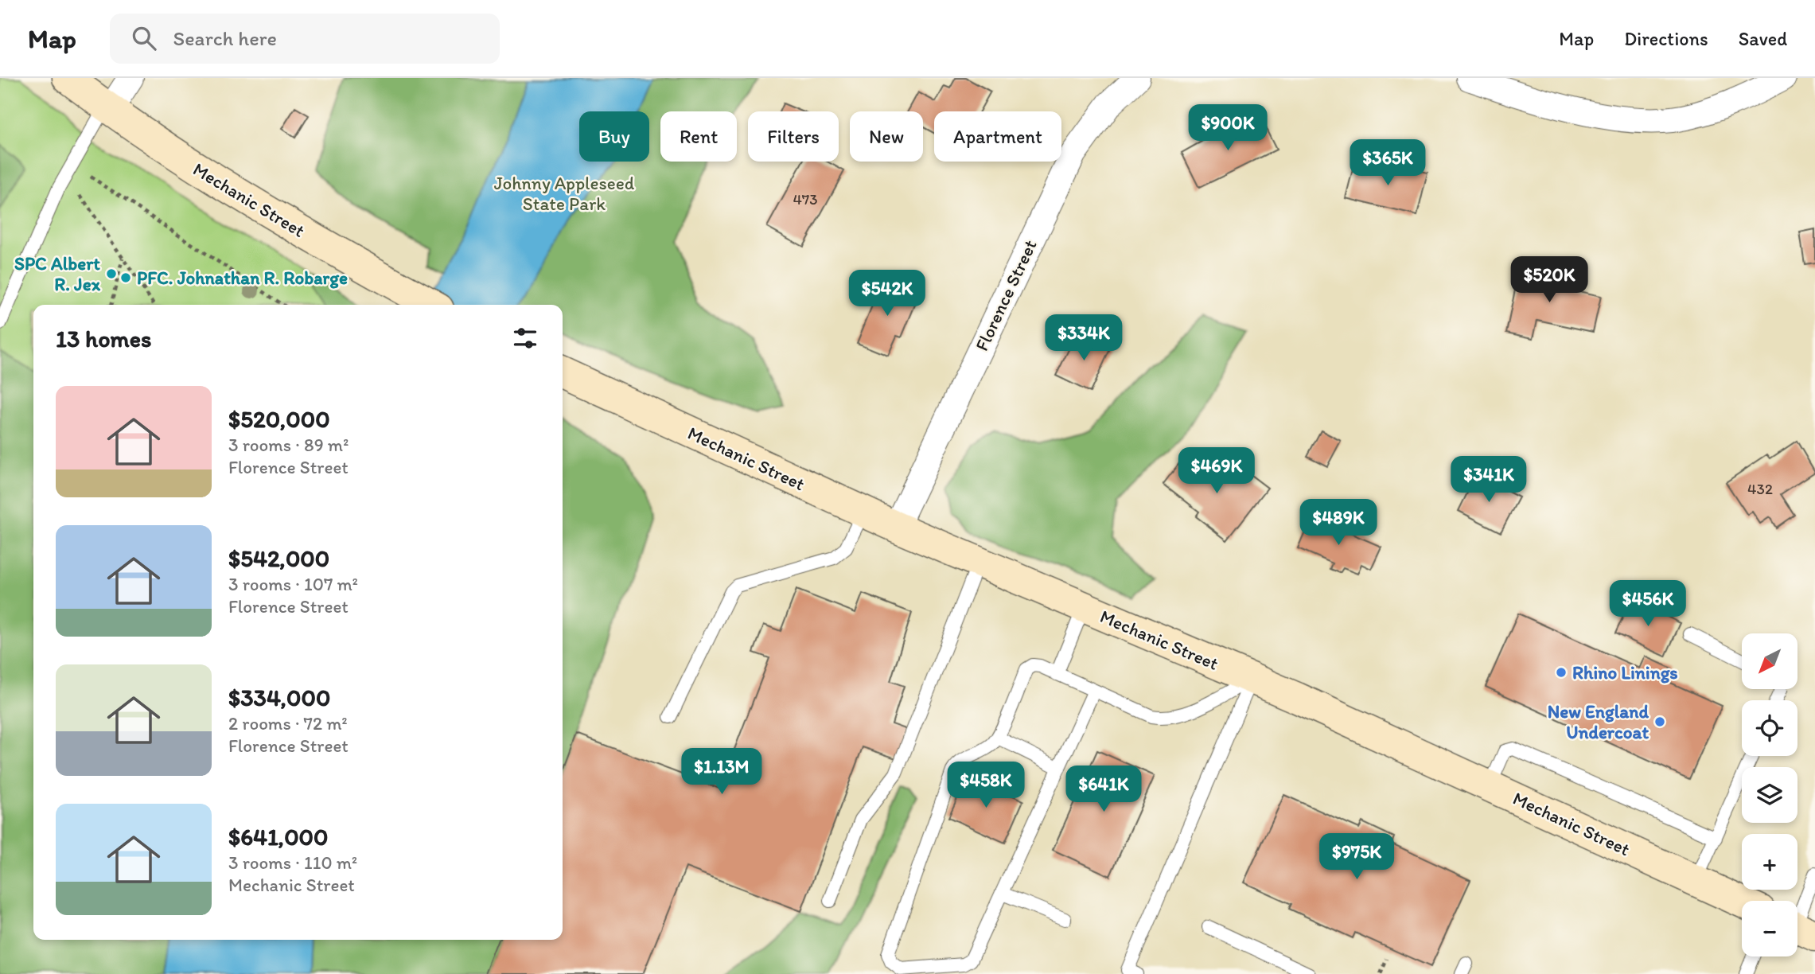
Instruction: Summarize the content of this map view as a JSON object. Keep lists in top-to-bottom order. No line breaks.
{"streets":{"main road":["Mechanic Street"],"street":["Florence Street"]},"crossings":[["Mechanic Street","Florence Street"]],"parks":["Johnny Appleseed State Park"],"places":["SPC Albert R. Jex","PFC. Johnathan R. Robarge","Rhino Linings","New England Undercoat"],"house_numbers":["473","432"],"north":"bottom left","page":{"header":"Map","search":"Search here","nav":["Map","Directions","Saved"],"price":["$900K","$365K","$520K","$542K","$334K","$469K","$341K","$489K","$456K","$1.13M","$458K","$641K","$975K"],"chip":["Buy","Rent","Filters","New","Apartment"],"heading":"13 homes","list":[{"name":"$520,000","note":"3 rooms · 89 m² · Florence Street"},{"name":"$542,000","note":"3 rooms · 107 m² · Florence Street"},{"name":"$334,000","note":"2 rooms · 72 m² · Florence Street"},{"name":"$641,000","note":"3 rooms · 110 m² · Mechanic Street"}],"map_buttons":["+","−"]}}
